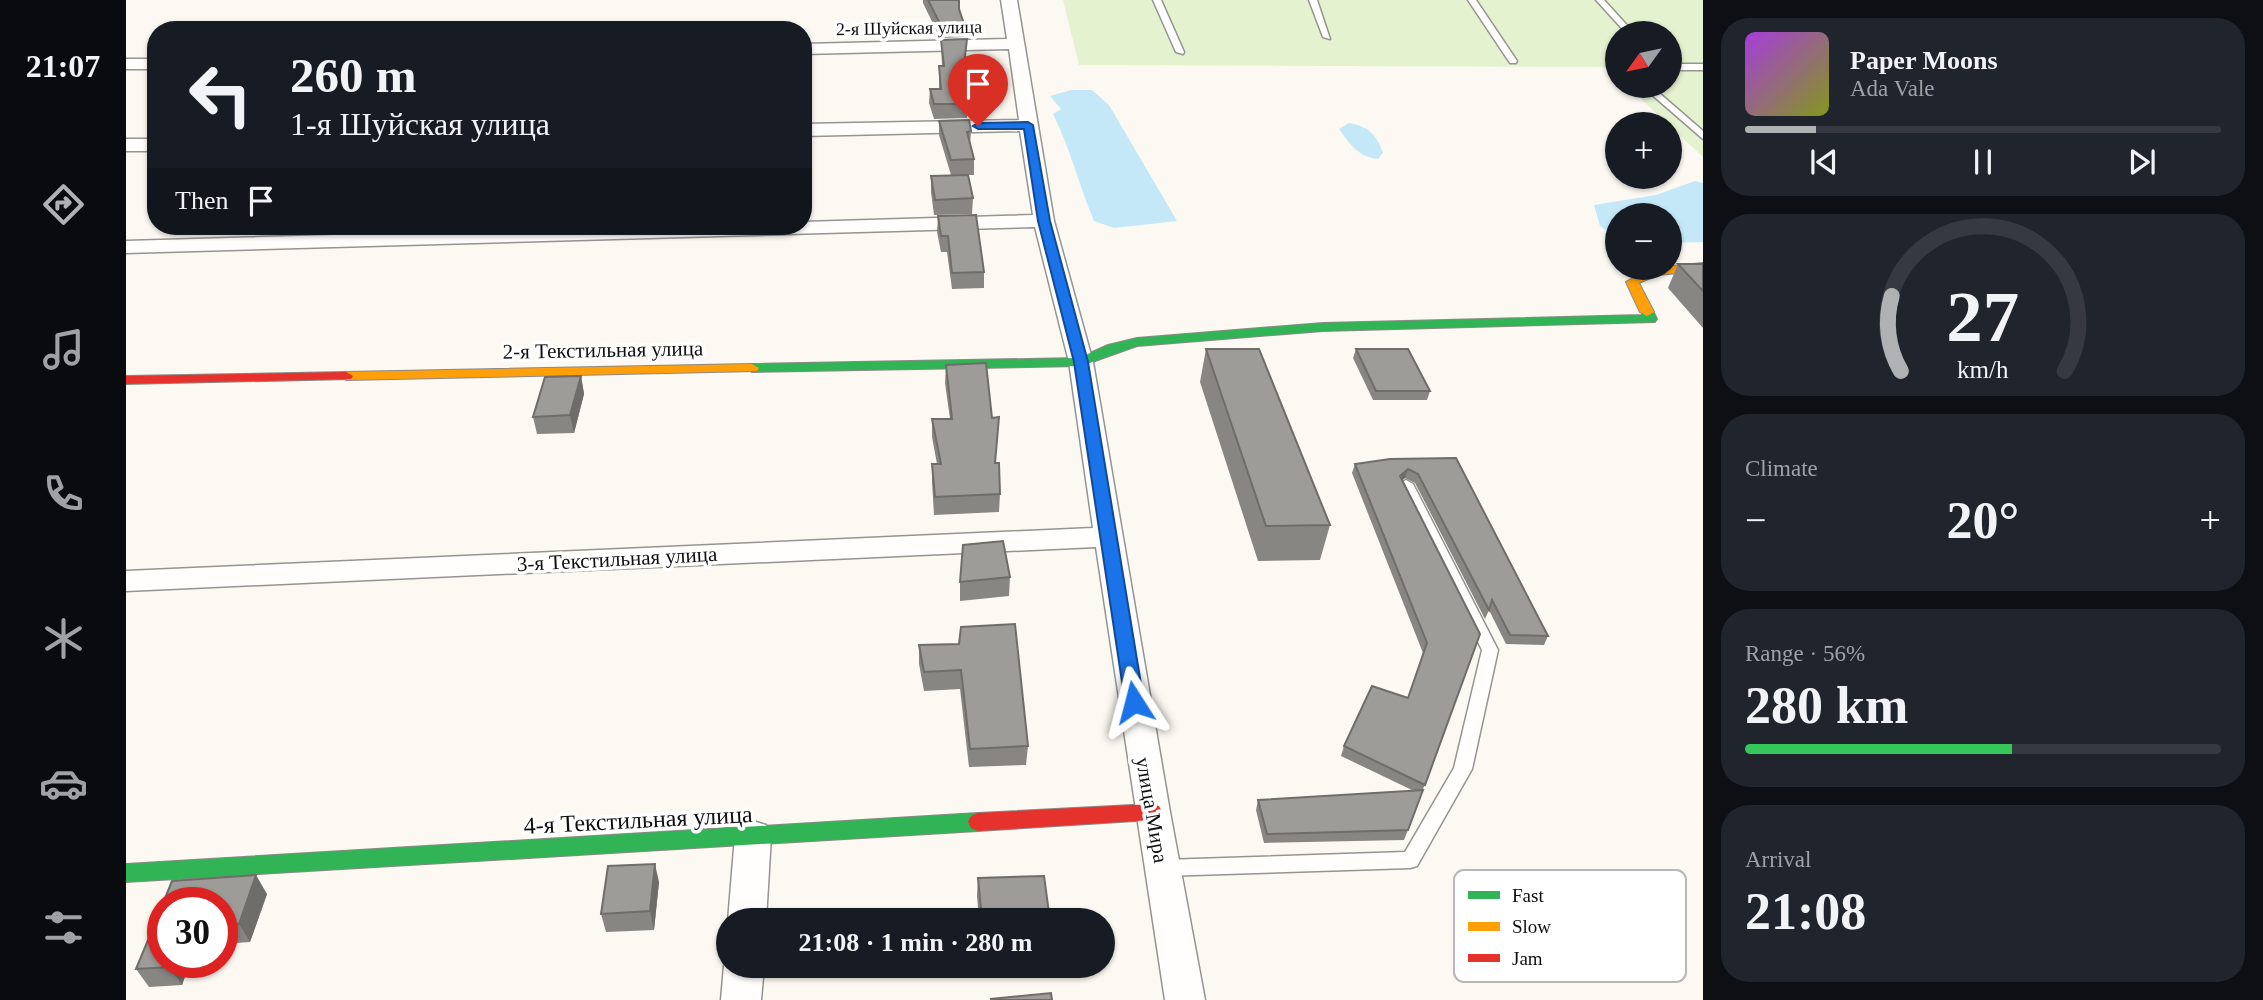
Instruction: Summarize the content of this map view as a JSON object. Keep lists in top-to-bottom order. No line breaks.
{"streets":{"street":["2-я Шуйская улица","2-я Текстильная улица","3-я Текстильная улица","улица Мира","4-я Текстильная улица"]},"crossings":[["2-я Шуйская улица","улица Мира"],["2-я Текстильная улица","улица Мира"],["3-я Текстильная улица","улица Мира"],["улица Мира","4-я Текстильная улица"]],"legend":["Fast","Slow","Jam"],"north":"bottom left","page":{"tabs":"21:07","map_buttons":["+","−"],"turn":["260 m","1-я Шуйская улица"],"song":["Paper Moons","Ada Vale"],"then":"Then","tile":["Climate",["Range · 56%","280 km"],["Arrival","21:08"]],"heat":["−","20°","+"],"limit":"30","trip":"21:08 · 1 min · 280 m","gauge":["27","km/h"]}}
